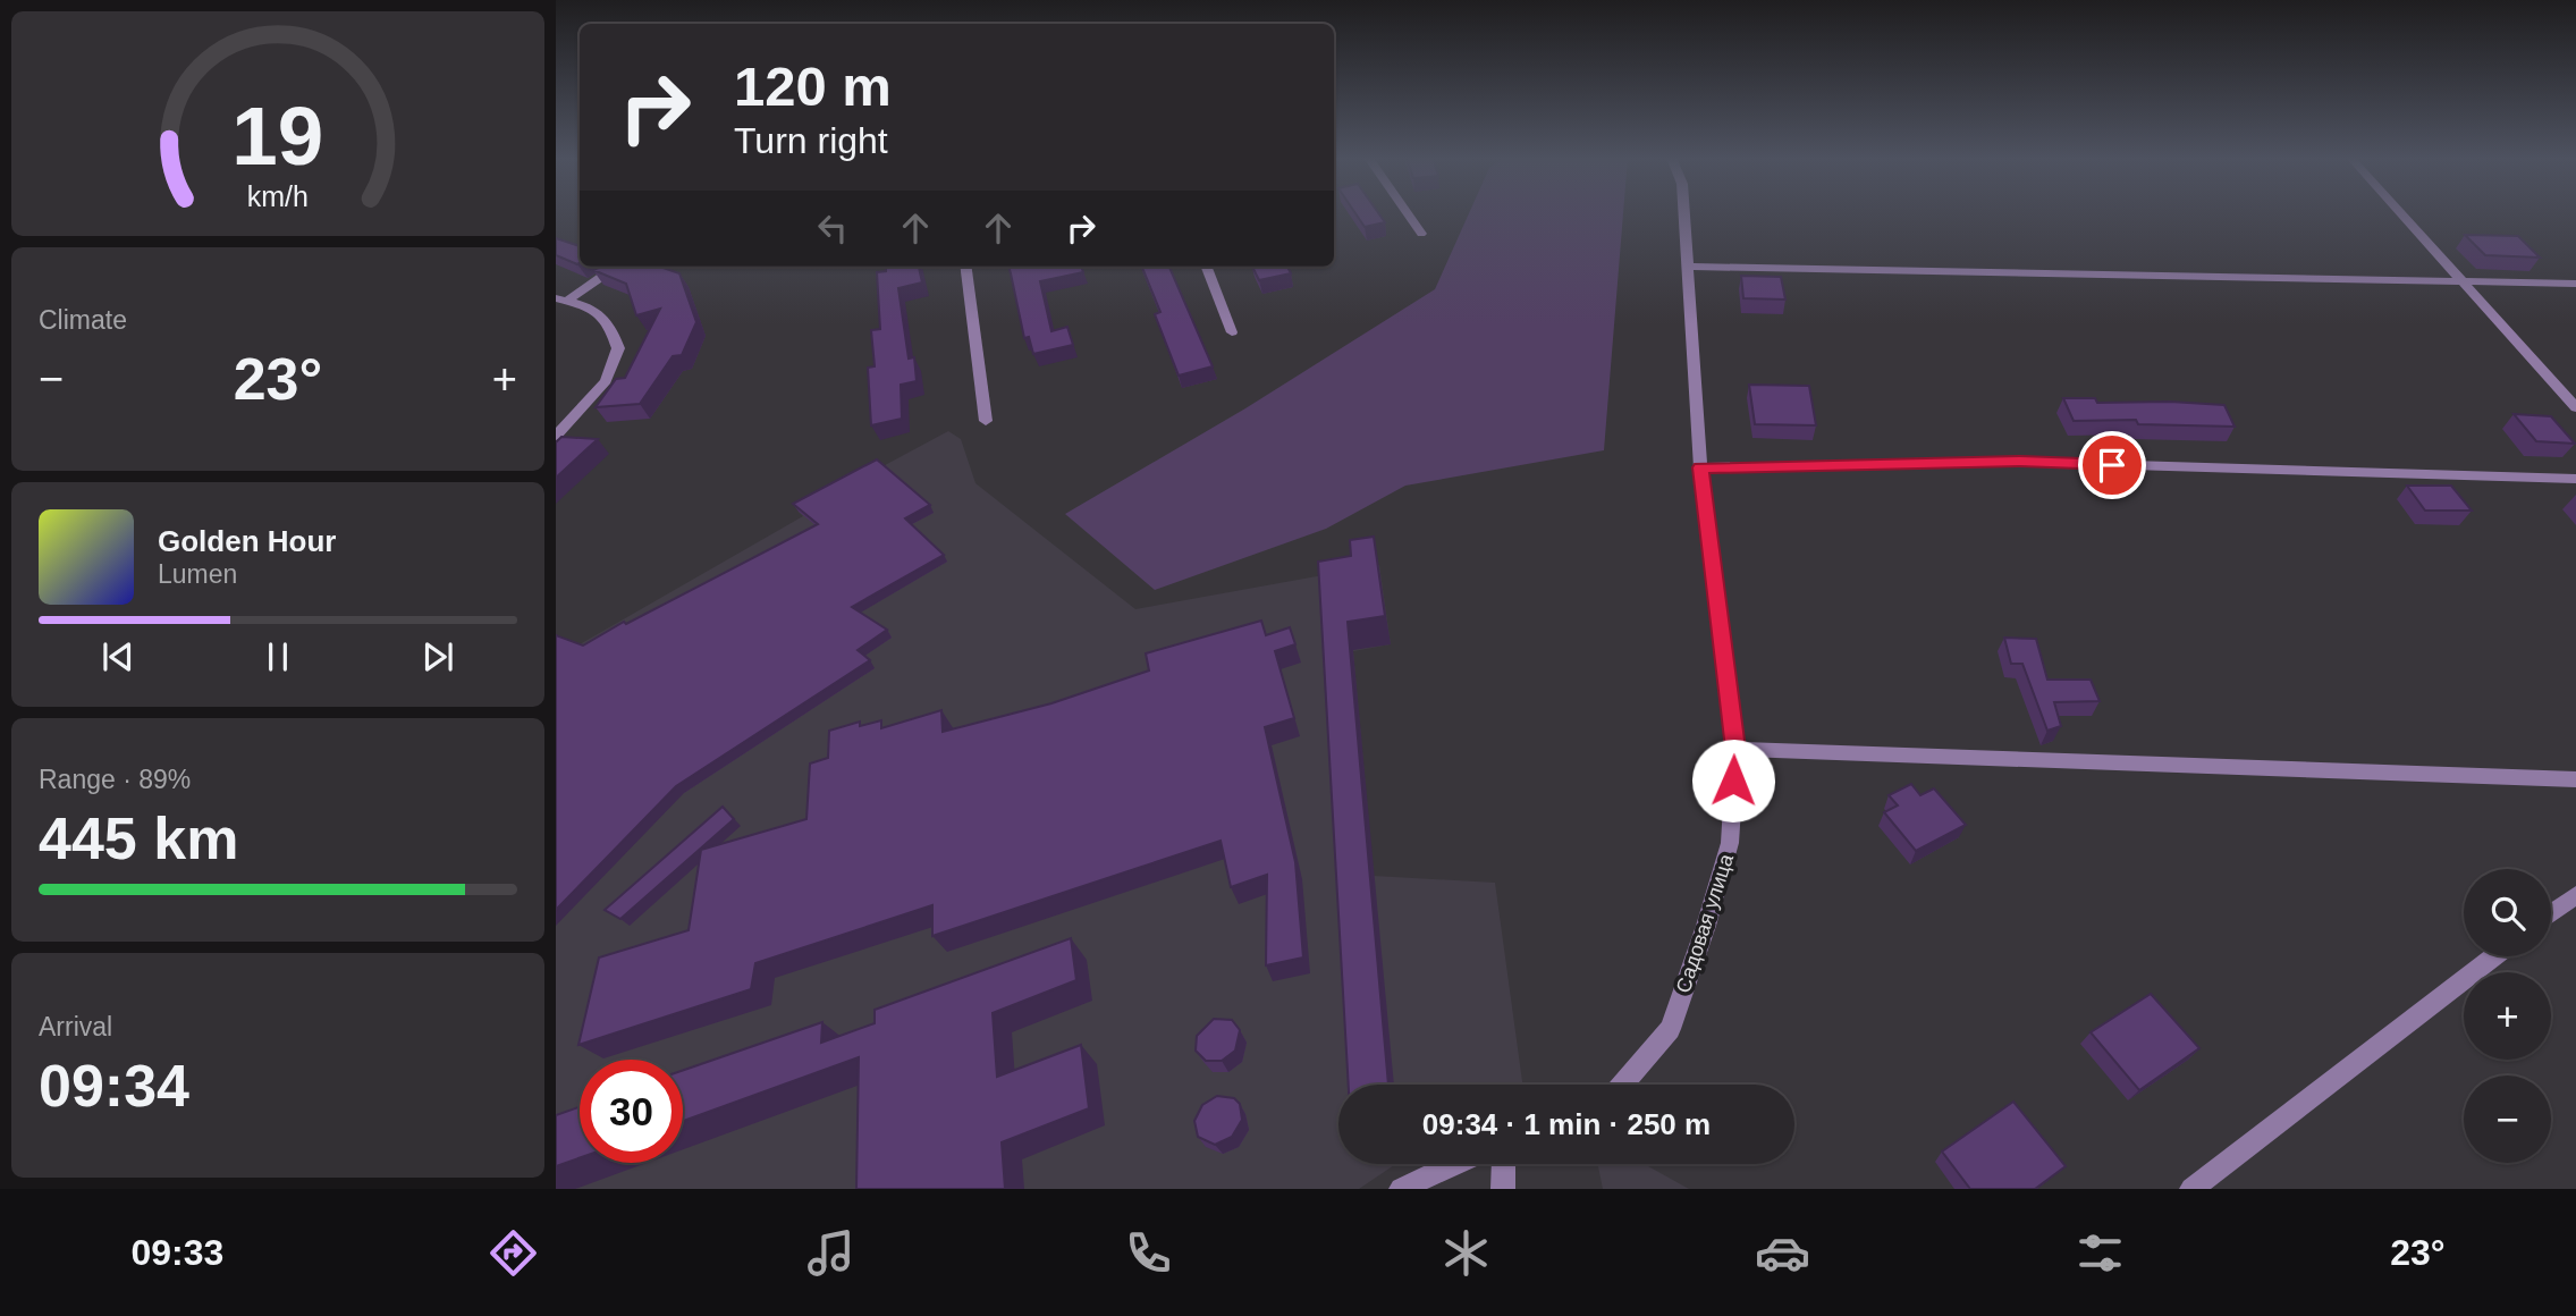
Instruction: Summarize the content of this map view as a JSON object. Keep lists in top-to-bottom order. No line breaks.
{"streets":{"street":["Садовая улица"]},"page":{"turn":["120 m","Turn right"],"tile":["Climate",["Range · 89%","445 km"],["Arrival","09:34"]],"heat":["−","23°","+"],"song":["Golden Hour","Lumen"],"map_buttons":["+","−"],"limit":"30","trip":"09:34 · 1 min · 250 m","tabs":["09:33","23°"],"gauge":["19","km/h"]}}
